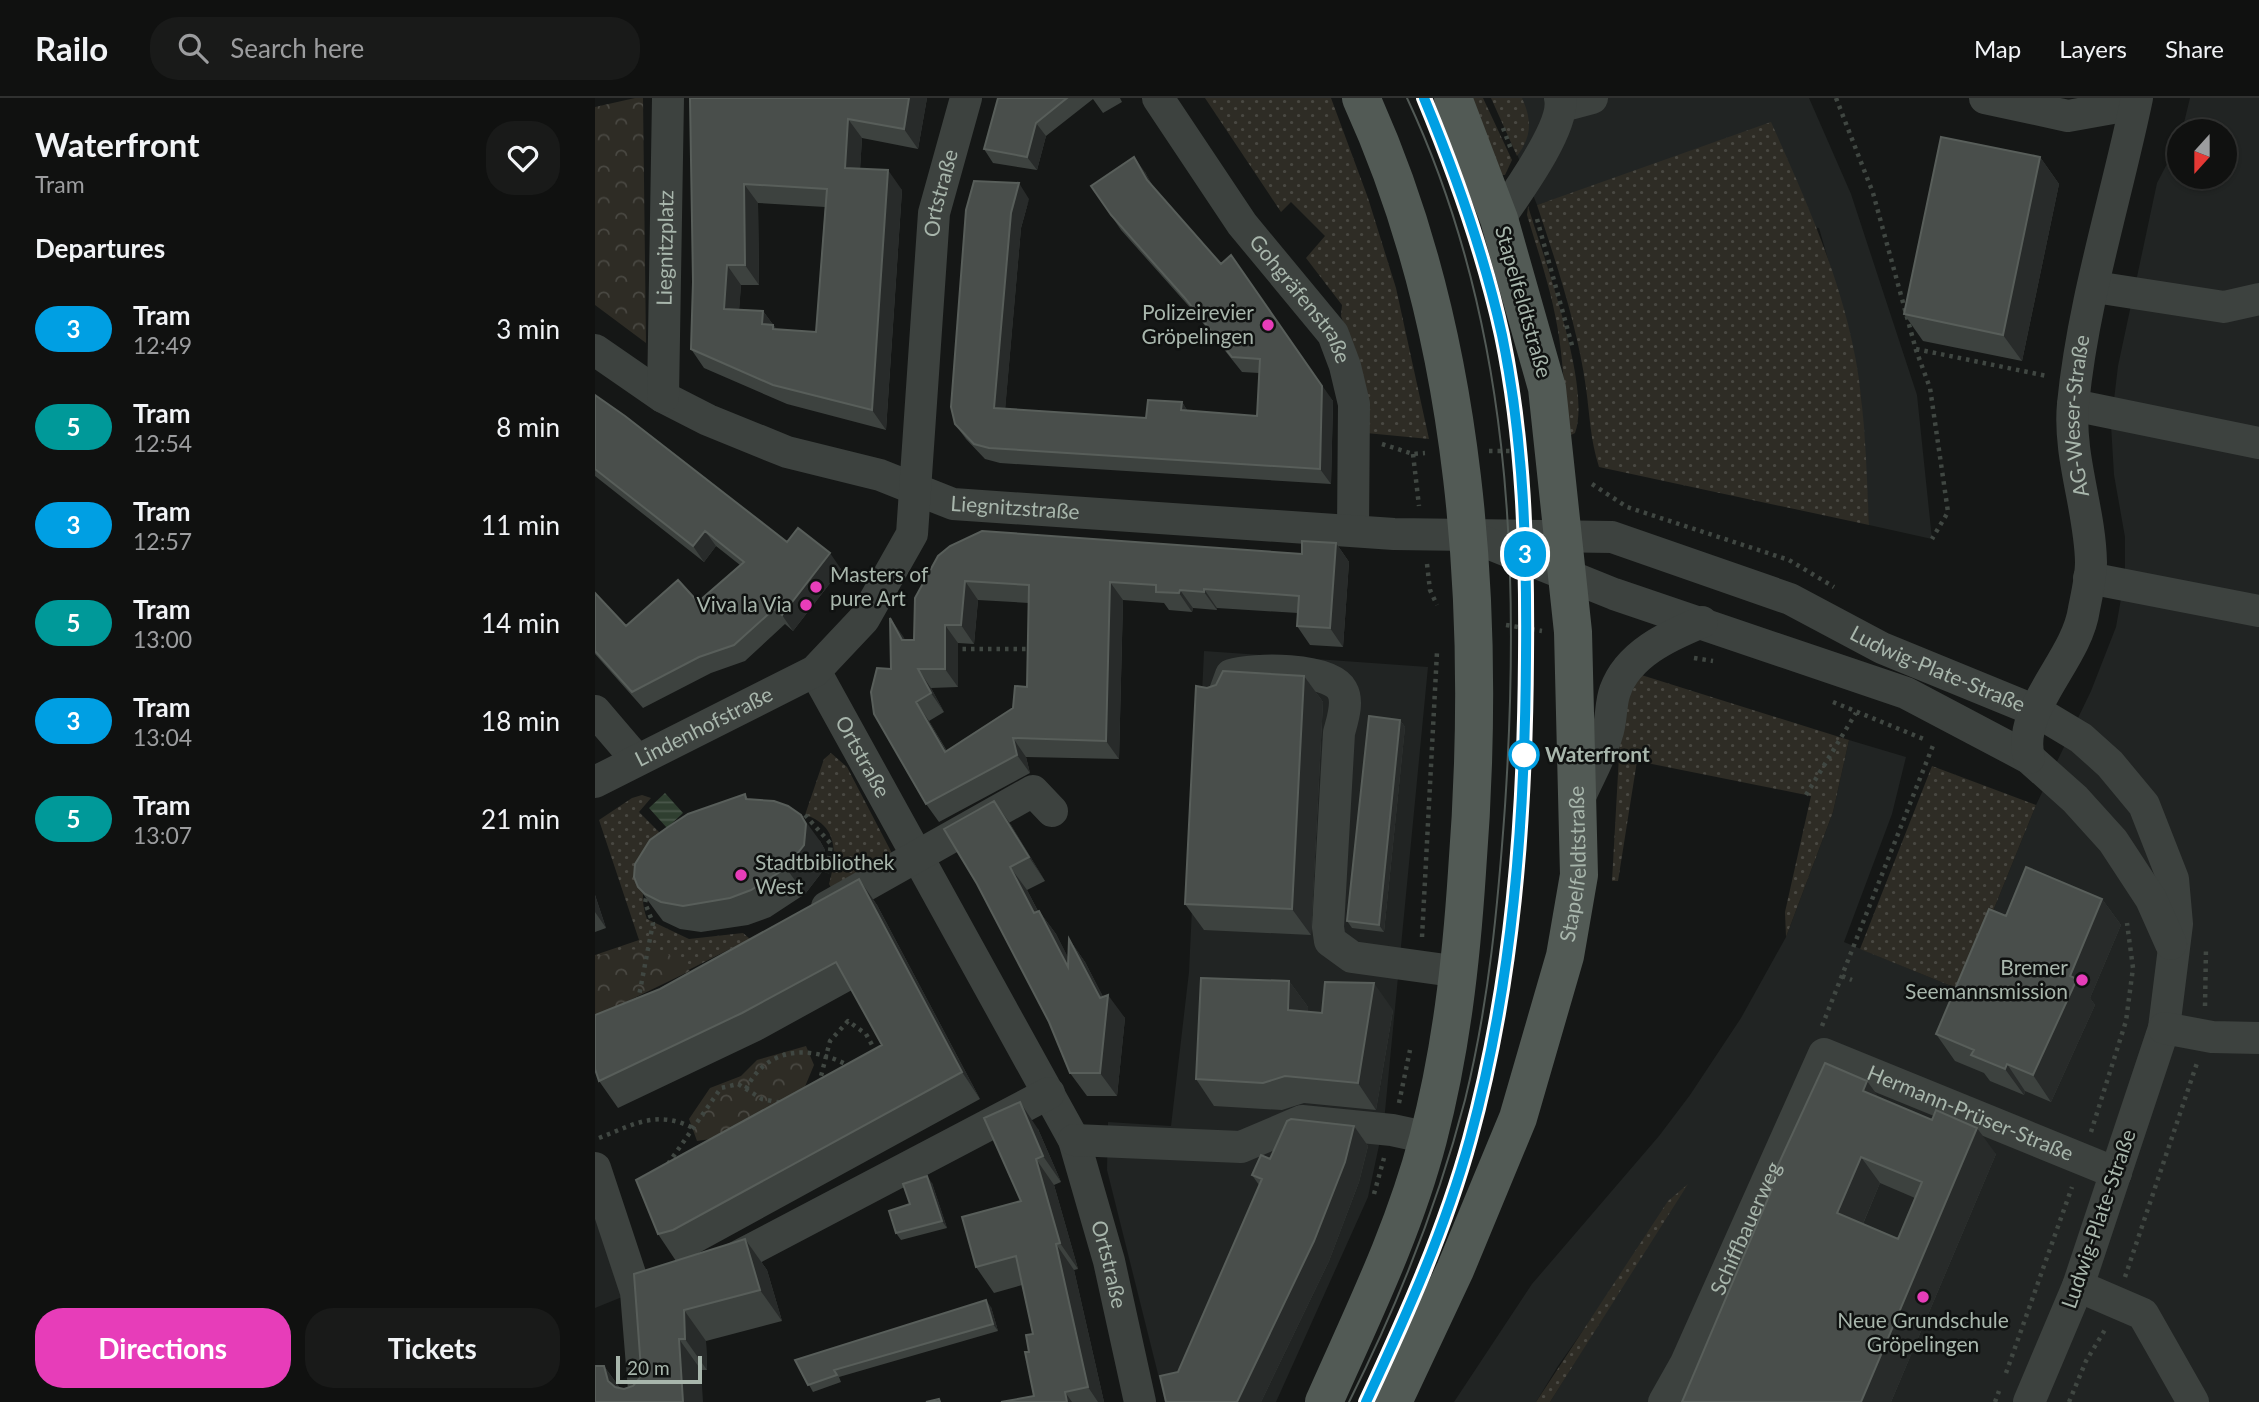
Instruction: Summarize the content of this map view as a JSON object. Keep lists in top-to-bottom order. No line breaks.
{"streets":{"main road":["Stapelfeldtstraße"],"street":["Ortstraße","Liegnitzplatz","Gohgräfenstraße","AG-Weser-Straße","Liegnitzstraße","Ludwig-Plate-Straße","Lindenhofstraße","Hermann-Prüser-Straße","Schiffbauerweg"]},"crossings":[["Ortstraße","Liegnitzstraße"],["Ortstraße","Lindenhofstraße"],["Liegnitzplatz","Liegnitzstraße"],["Gohgräfenstraße","Liegnitzstraße"],["Stapelfeldtstraße","Ludwig-Plate-Straße"],["AG-Weser-Straße","Ludwig-Plate-Straße"],["Liegnitzstraße","Ludwig-Plate-Straße"],["Ludwig-Plate-Straße","Hermann-Prüser-Straße"],["Hermann-Prüser-Straße","Schiffbauerweg"]],"places":["Polizeirevier Gröpelingen","Masters of pure Art","Viva la Via","Waterfront","Stadtbibliothek West","Bremer Seemannsmission","Neue Grundschule Gröpelingen"],"lines":["tram line 3"],"scale_bar":"20 m","north":"bottom","page":{"header":"Railo","search":"Search here","nav":["Map","Layers","Share"],"heading":[["Waterfront","Tram"],"Departures"],"on_map":"3","list":[{"mark":"3","name":"Tram","note":"12:49","value":"3 min"},{"mark":"5","name":"Tram","note":"12:54","value":"8 min"},{"mark":"3","name":"Tram","note":"12:57","value":"11 min"},{"mark":"5","name":"Tram","note":"13:00","value":"14 min"},{"mark":"3","name":"Tram","note":"13:04","value":"18 min"},{"mark":"5","name":"Tram","note":"13:07","value":"21 min"}],"buttons":["Directions","Tickets"],"scale":"20 m"}}
